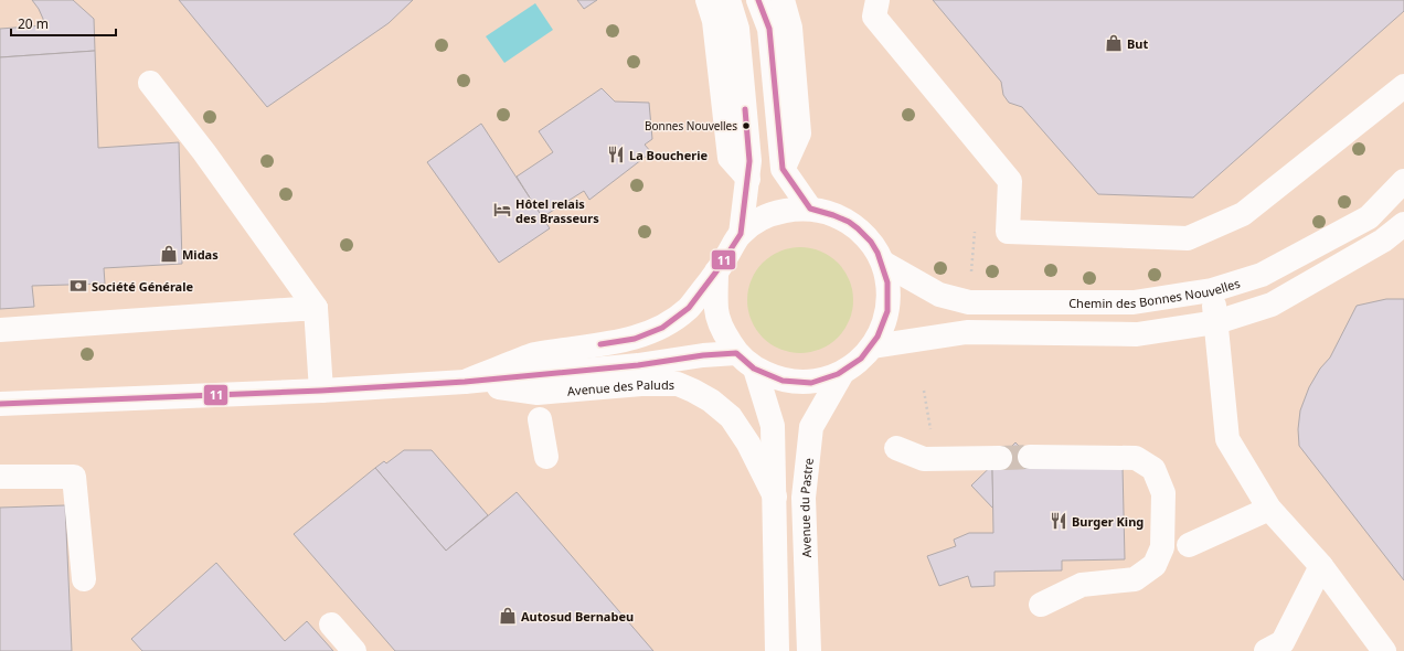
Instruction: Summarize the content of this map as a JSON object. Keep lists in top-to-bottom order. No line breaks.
{"streets":{"street":["Chemin des Bonnes Nouvelles","Avenue des Paluds","Avenue du Pastre"]},"places":{"shop":["But","Midas","Autosud Bernabeu"],"other":["Bonnes Nouvelles"],"restaurant":["La Boucherie","Burger King"],"hotel":["Hôtel relais des Brasseurs"],"bank":["Société Générale"]},"lines":["transit line 11"],"scale_bar":"20 m"}
